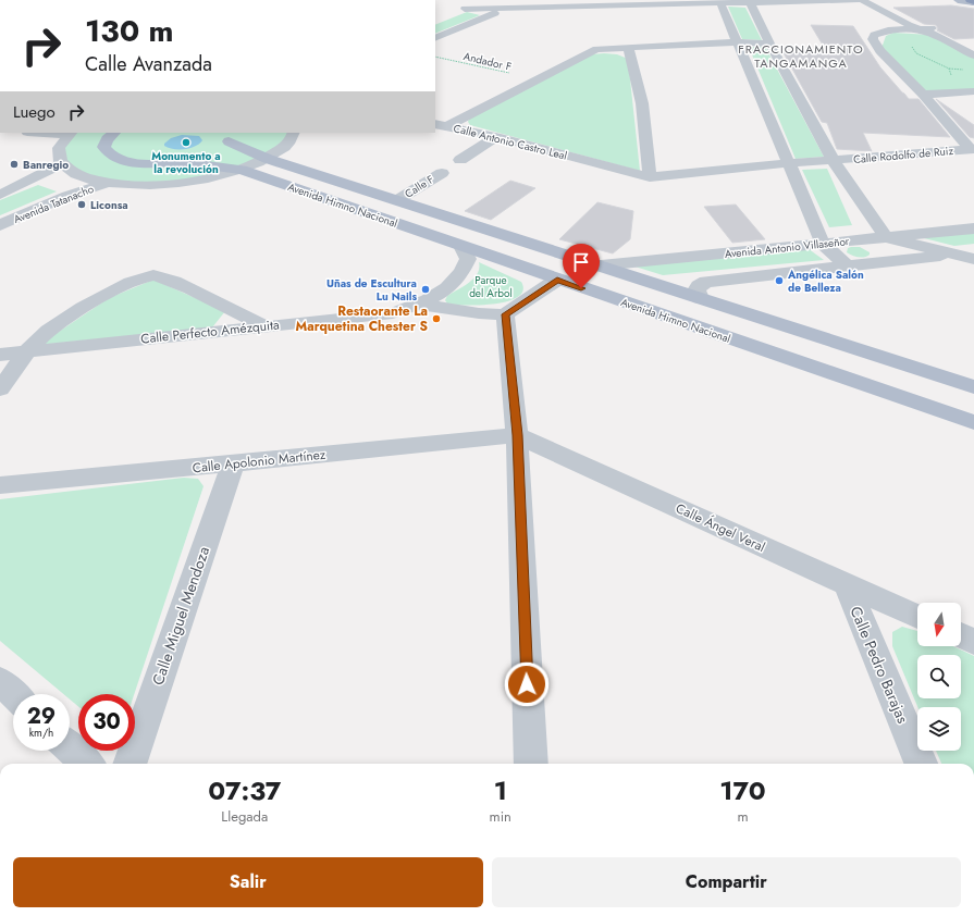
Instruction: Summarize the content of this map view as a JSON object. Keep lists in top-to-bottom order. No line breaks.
{"streets":{"main road":["Avenida Himno Nacional"],"street":["Calle Antonio Castro Leal","Calle Rodolfo de Ruiz","Calle F","Avenida Tatanacho","Avenida Antonio Villaseñor","Calle Perfecto Amézquita","Calle Apolonio Martínez","Calle Ángel Veral","Calle Miguel Mendoza","Calle Pedro Barajas"],"path":["Andador F"]},"crossings":[["Andador F","Calle Antonio Castro Leal"],["Calle Antonio Castro Leal","Calle Rodolfo de Ruiz"],["Calle F","Avenida Himno Nacional"],["Avenida Himno Nacional","Avenida Antonio Villaseñor"],["Avenida Himno Nacional","Calle Perfecto Amézquita"],["Calle Apolonio Martínez","Calle Ángel Veral"],["Calle Apolonio Martínez","Calle Miguel Mendoza"],["Calle Ángel Veral","Calle Pedro Barajas"]],"districts":["FRACCIONAMIENTO TANGAMANGA"],"parks":["Parque del Arbol"],"places":["Monumento a la revolución","Banregio","Liconsa","Angélica Salón de Belleza","Uñas de Escultura Lu Nails","Restaorante La Marquetina Chester S"],"north":"bottom","page":{"turn":["130 m","Calle Avanzada"],"then":"Luego","speed":"29 km/h","limit":"30","eta":["07:37","Llegada","1","min","170","m"],"buttons":["Salir","Compartir"]}}
